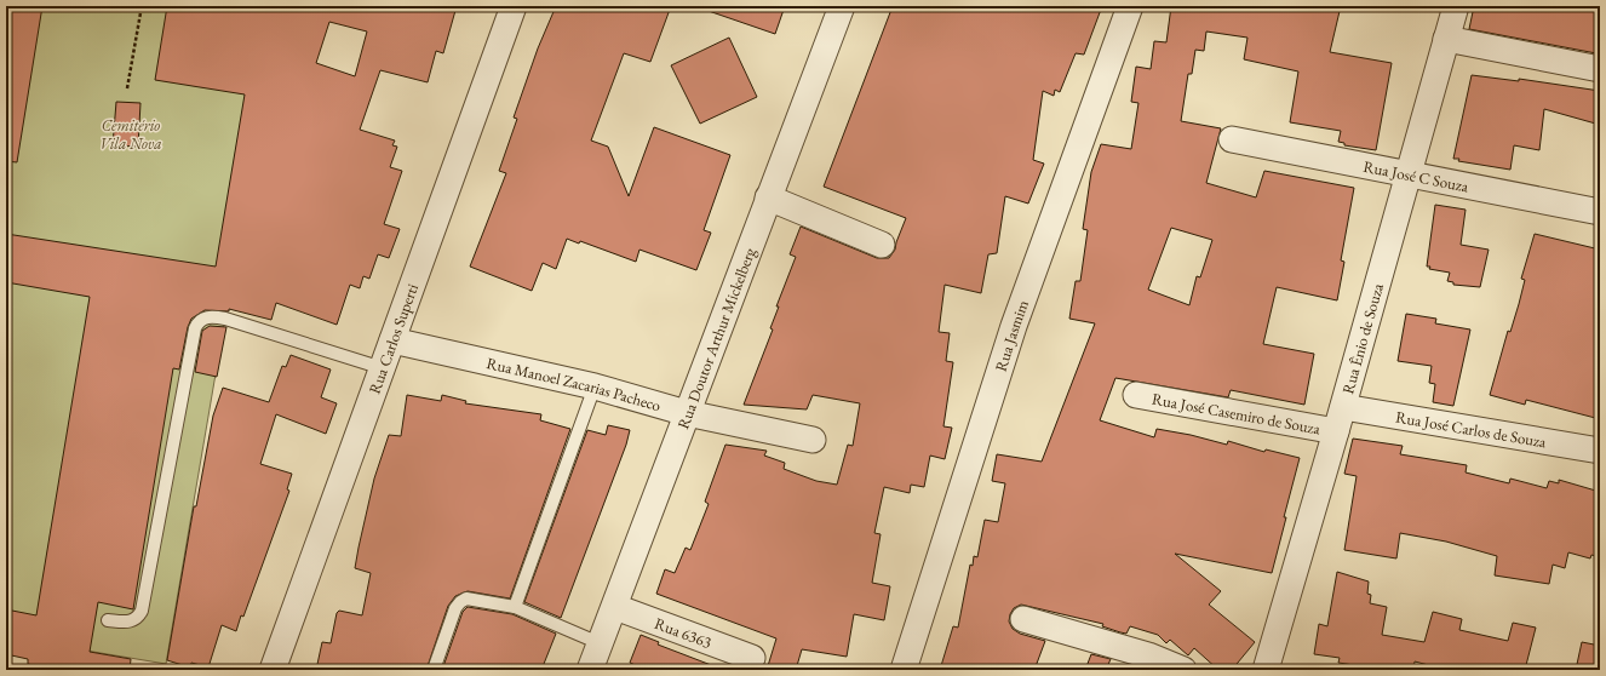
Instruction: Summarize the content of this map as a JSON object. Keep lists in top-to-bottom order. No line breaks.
{"streets":{"street":["Rua José C Souza","Rua Jasmim","Rua Carlos Superti","Rua Doutor Arthur Mickelberg","Rua Ênio de Souza","Rua Manoel Zacarias Pacheco","Rua José Casemiro de Souza","Rua José Carlos de Souza","Rua 6363"]},"crossings":[["Rua José C Souza","Rua Ênio de Souza"],["Rua Carlos Superti","Rua Manoel Zacarias Pacheco"],["Rua Doutor Arthur Mickelberg","Rua Manoel Zacarias Pacheco"],["Rua Doutor Arthur Mickelberg","Rua 6363"],["Rua Ênio de Souza","Rua José Casemiro de Souza"],["Rua Ênio de Souza","Rua José Carlos de Souza"],["Rua José Casemiro de Souza","Rua José Carlos de Souza"]],"parks":["Cemitério Vila Nova"]}
